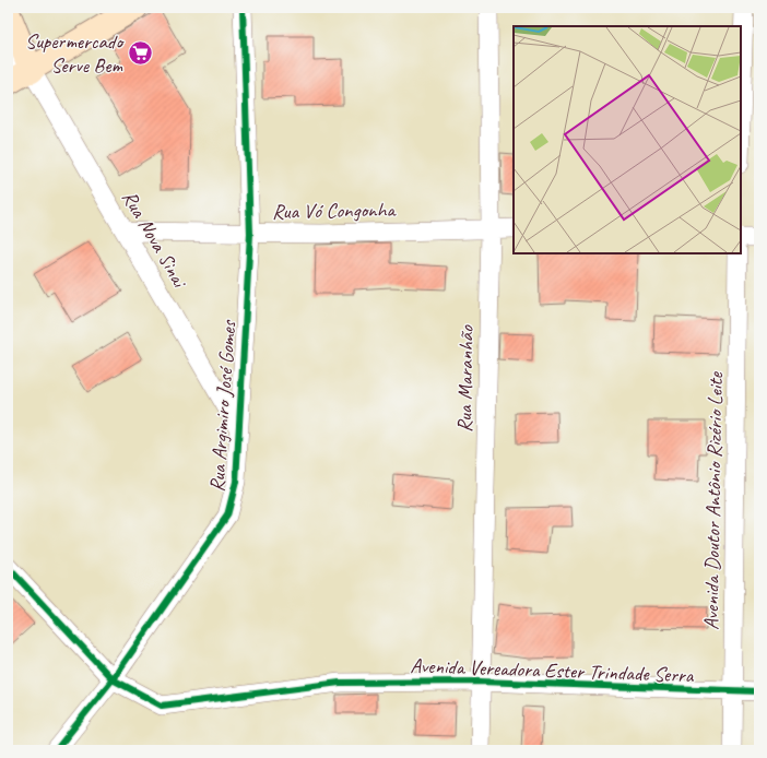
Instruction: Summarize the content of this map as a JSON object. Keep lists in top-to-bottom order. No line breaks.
{"streets":{"street":["Rua Vó Congonha","Rua Nova Sinai","Rua Maranhão","Rua Argimiro José Gomes","Avenida Doutor Antônio Rizério Leite","Avenida Vereadora Ester Trindade Serra"]},"crossings":[["Rua Vó Congonha","Rua Nova Sinai"],["Rua Vó Congonha","Rua Maranhão"],["Rua Vó Congonha","Rua Argimiro José Gomes"],["Rua Nova Sinai","Rua Argimiro José Gomes"],["Rua Maranhão","Avenida Vereadora Ester Trindade Serra"],["Rua Argimiro José Gomes","Avenida Vereadora Ester Trindade Serra"],["Avenida Doutor Antônio Rizério Leite","Avenida Vereadora Ester Trindade Serra"]],"places":{"supermarket":["Supermercado Serve Bem"]}}
